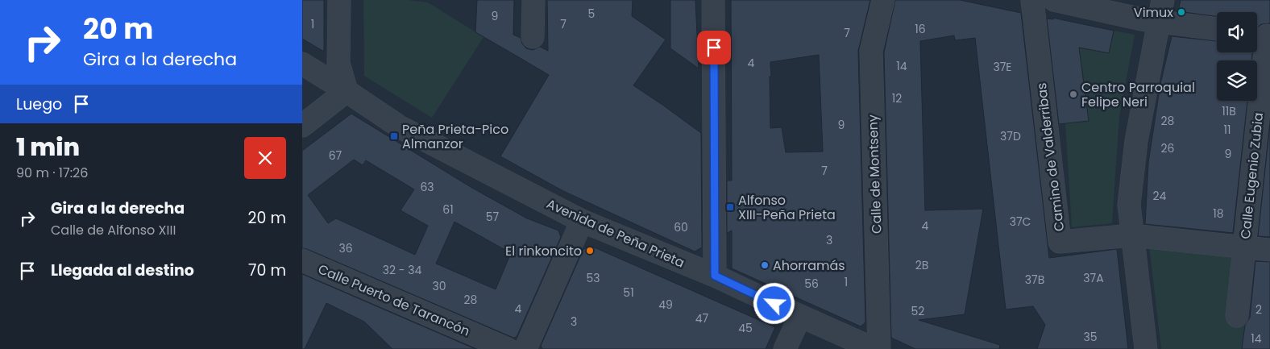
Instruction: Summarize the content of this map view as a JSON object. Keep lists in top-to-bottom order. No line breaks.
{"streets":{"street":["Camino de Valderribas","Calle de Montseny","Calle Eugenio Zubia","Avenida de Peña Prieta","Calle Puerto de Tarancón"]},"places":{"other":["Vimux","Centro Parroquial Felipe Neri","El rinkoncito","Ahorramás"],"transit":["Peña Prieta-Pico Almanzor","Alfonso XIII-Peña Prieta"]},"house_numbers":["5","9","1","7","16","7","4","14","37E","12","11B","28","9","11","37D","26","9","67","7","63","24","61","18","57","37C","4","60","3","36","2B","32 - 34","53","37A","37B","1","56","30","51","28","49","4","2","52","47","3","45","35","14"],"page":{"turn":["20 m","Gira a la derecha"],"then":"Luego","heading":["1 min","90 m · 17:26"],"list":[{"name":"Gira a la derecha","note":"Calle de Alfonso XIII","value":"20 m"},{"name":"Llegada al destino","value":"70 m"}]}}
